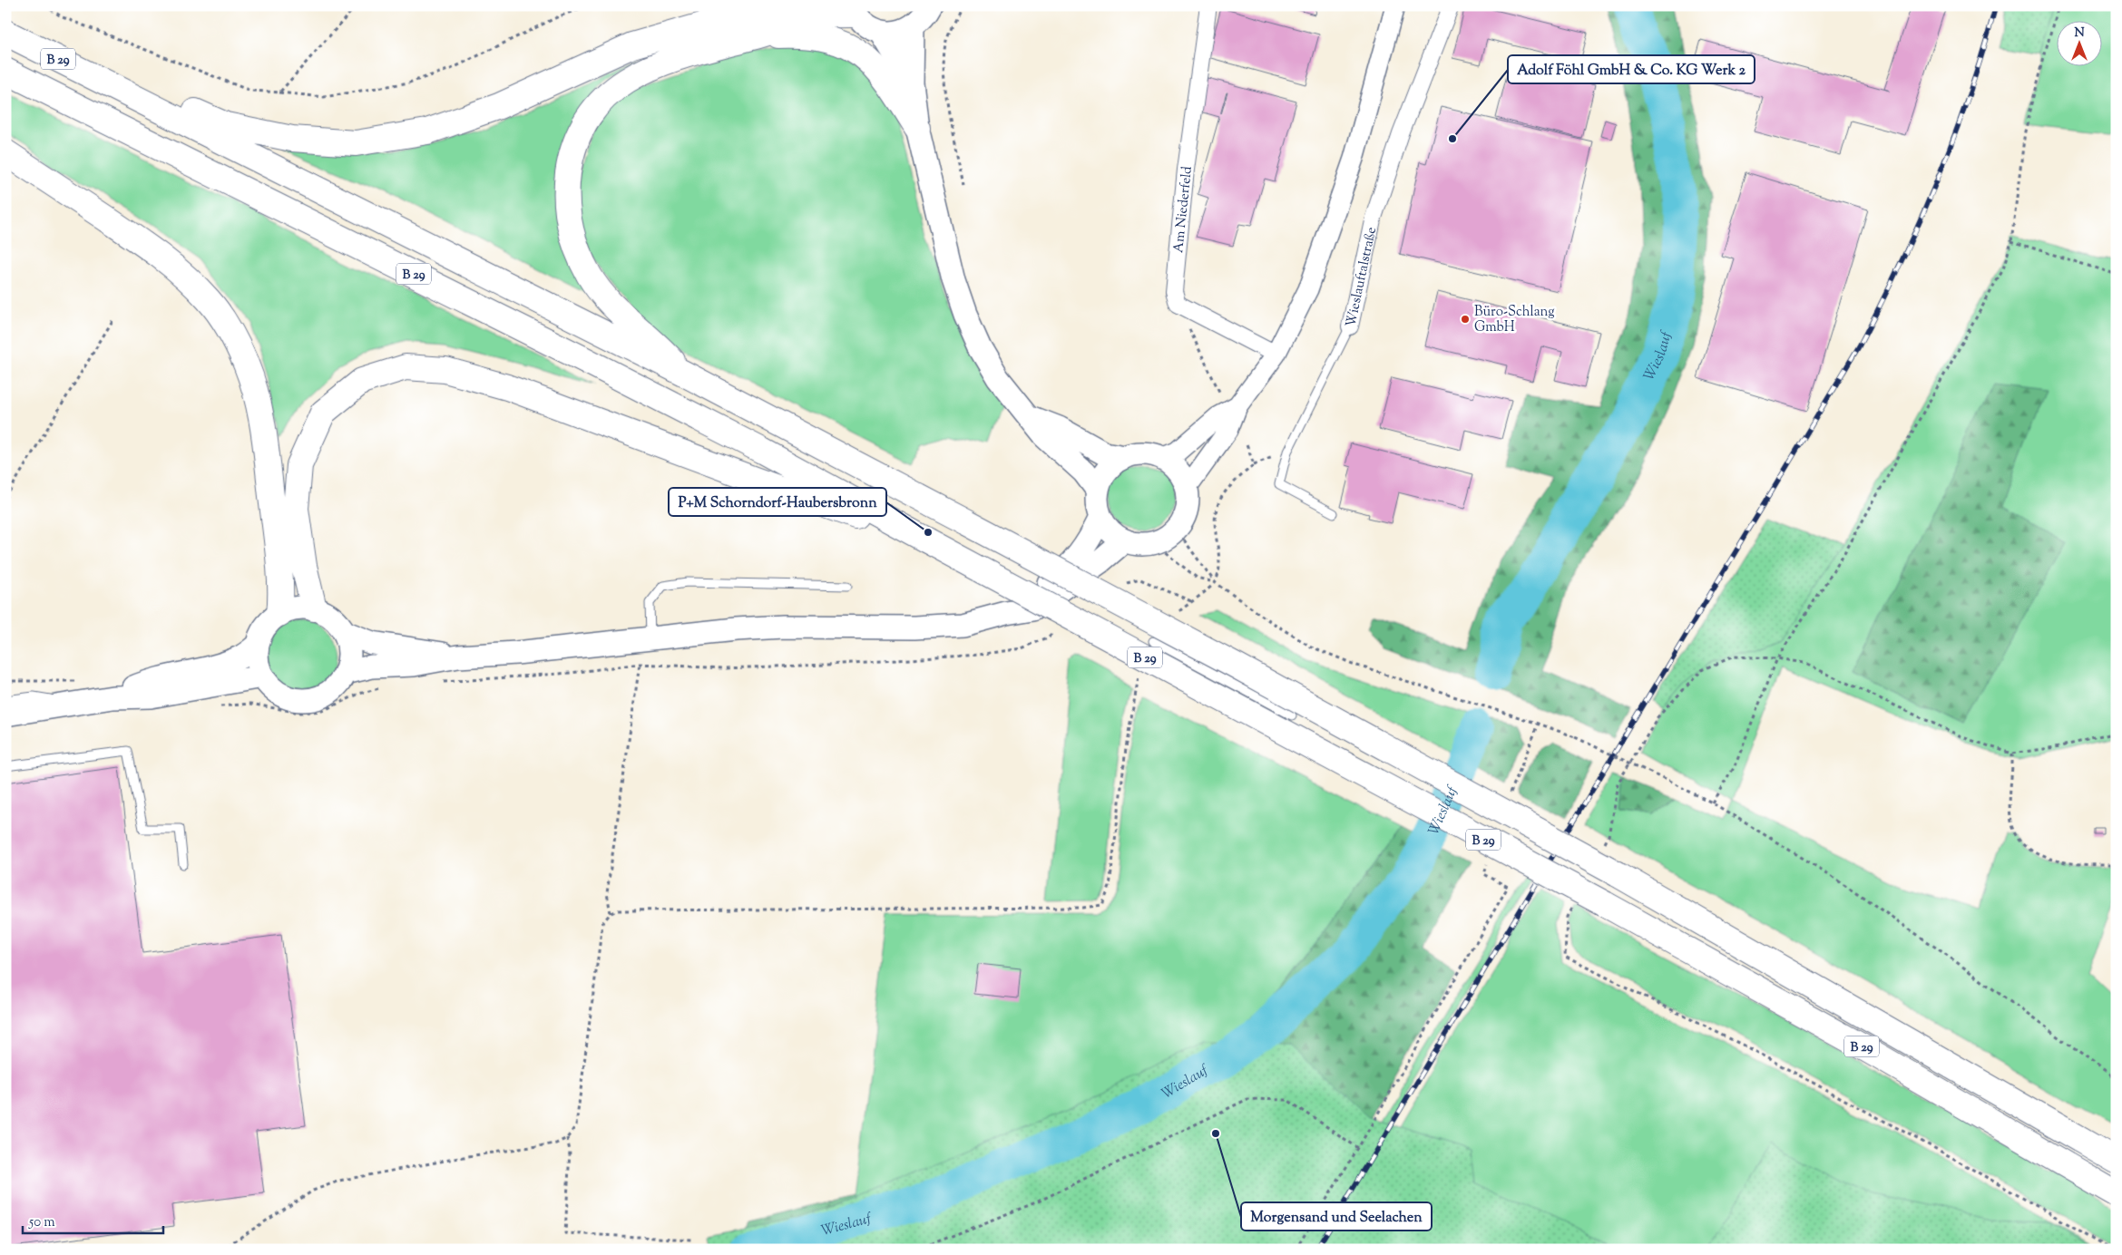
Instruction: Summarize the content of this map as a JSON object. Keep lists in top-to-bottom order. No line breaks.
{"streets":{"highway":["B 29"],"street":["Am Niederfeld","Wieslauftalstraße"]},"water":["Wieslauf"],"places":["Adolf Föhl GmbH & Co. KG Werk 2","Büro-Schlang GmbH","P+M Schorndorf-Haubersbronn","Morgensand und Seelachen"],"scale_bar":"50 m","north":"top"}
